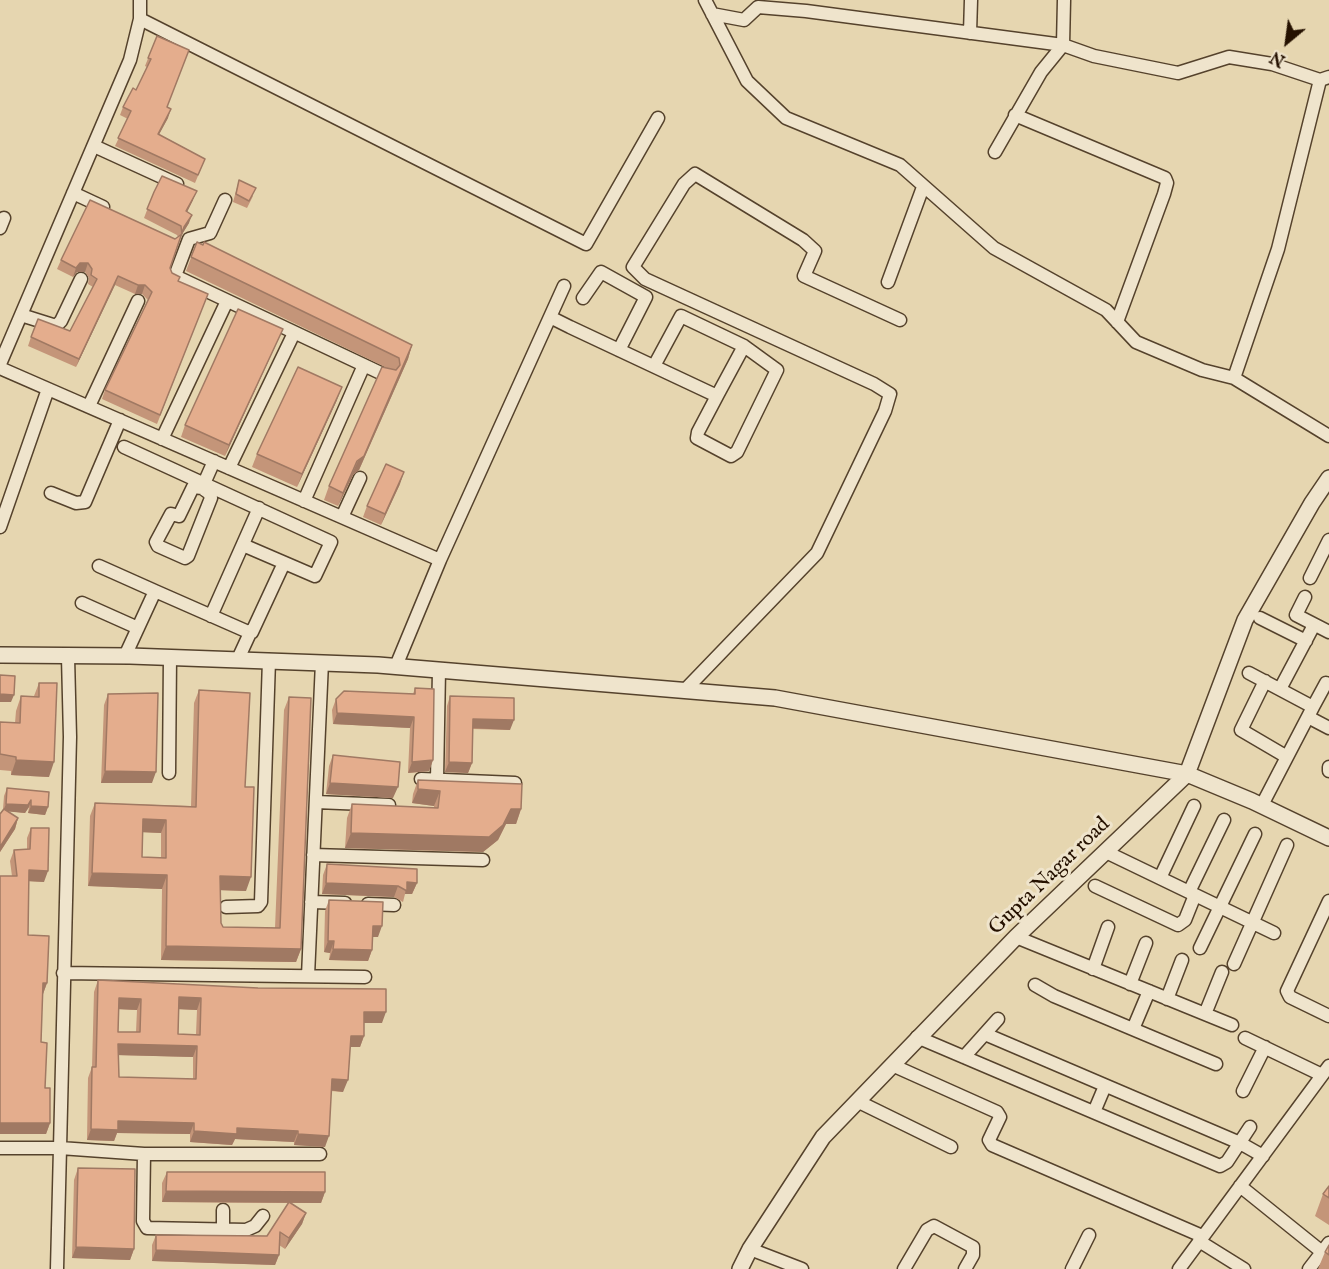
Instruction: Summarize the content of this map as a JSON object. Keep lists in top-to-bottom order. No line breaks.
{"streets":{"street":["Gupta Nagar road"]},"north":"bottom left"}
